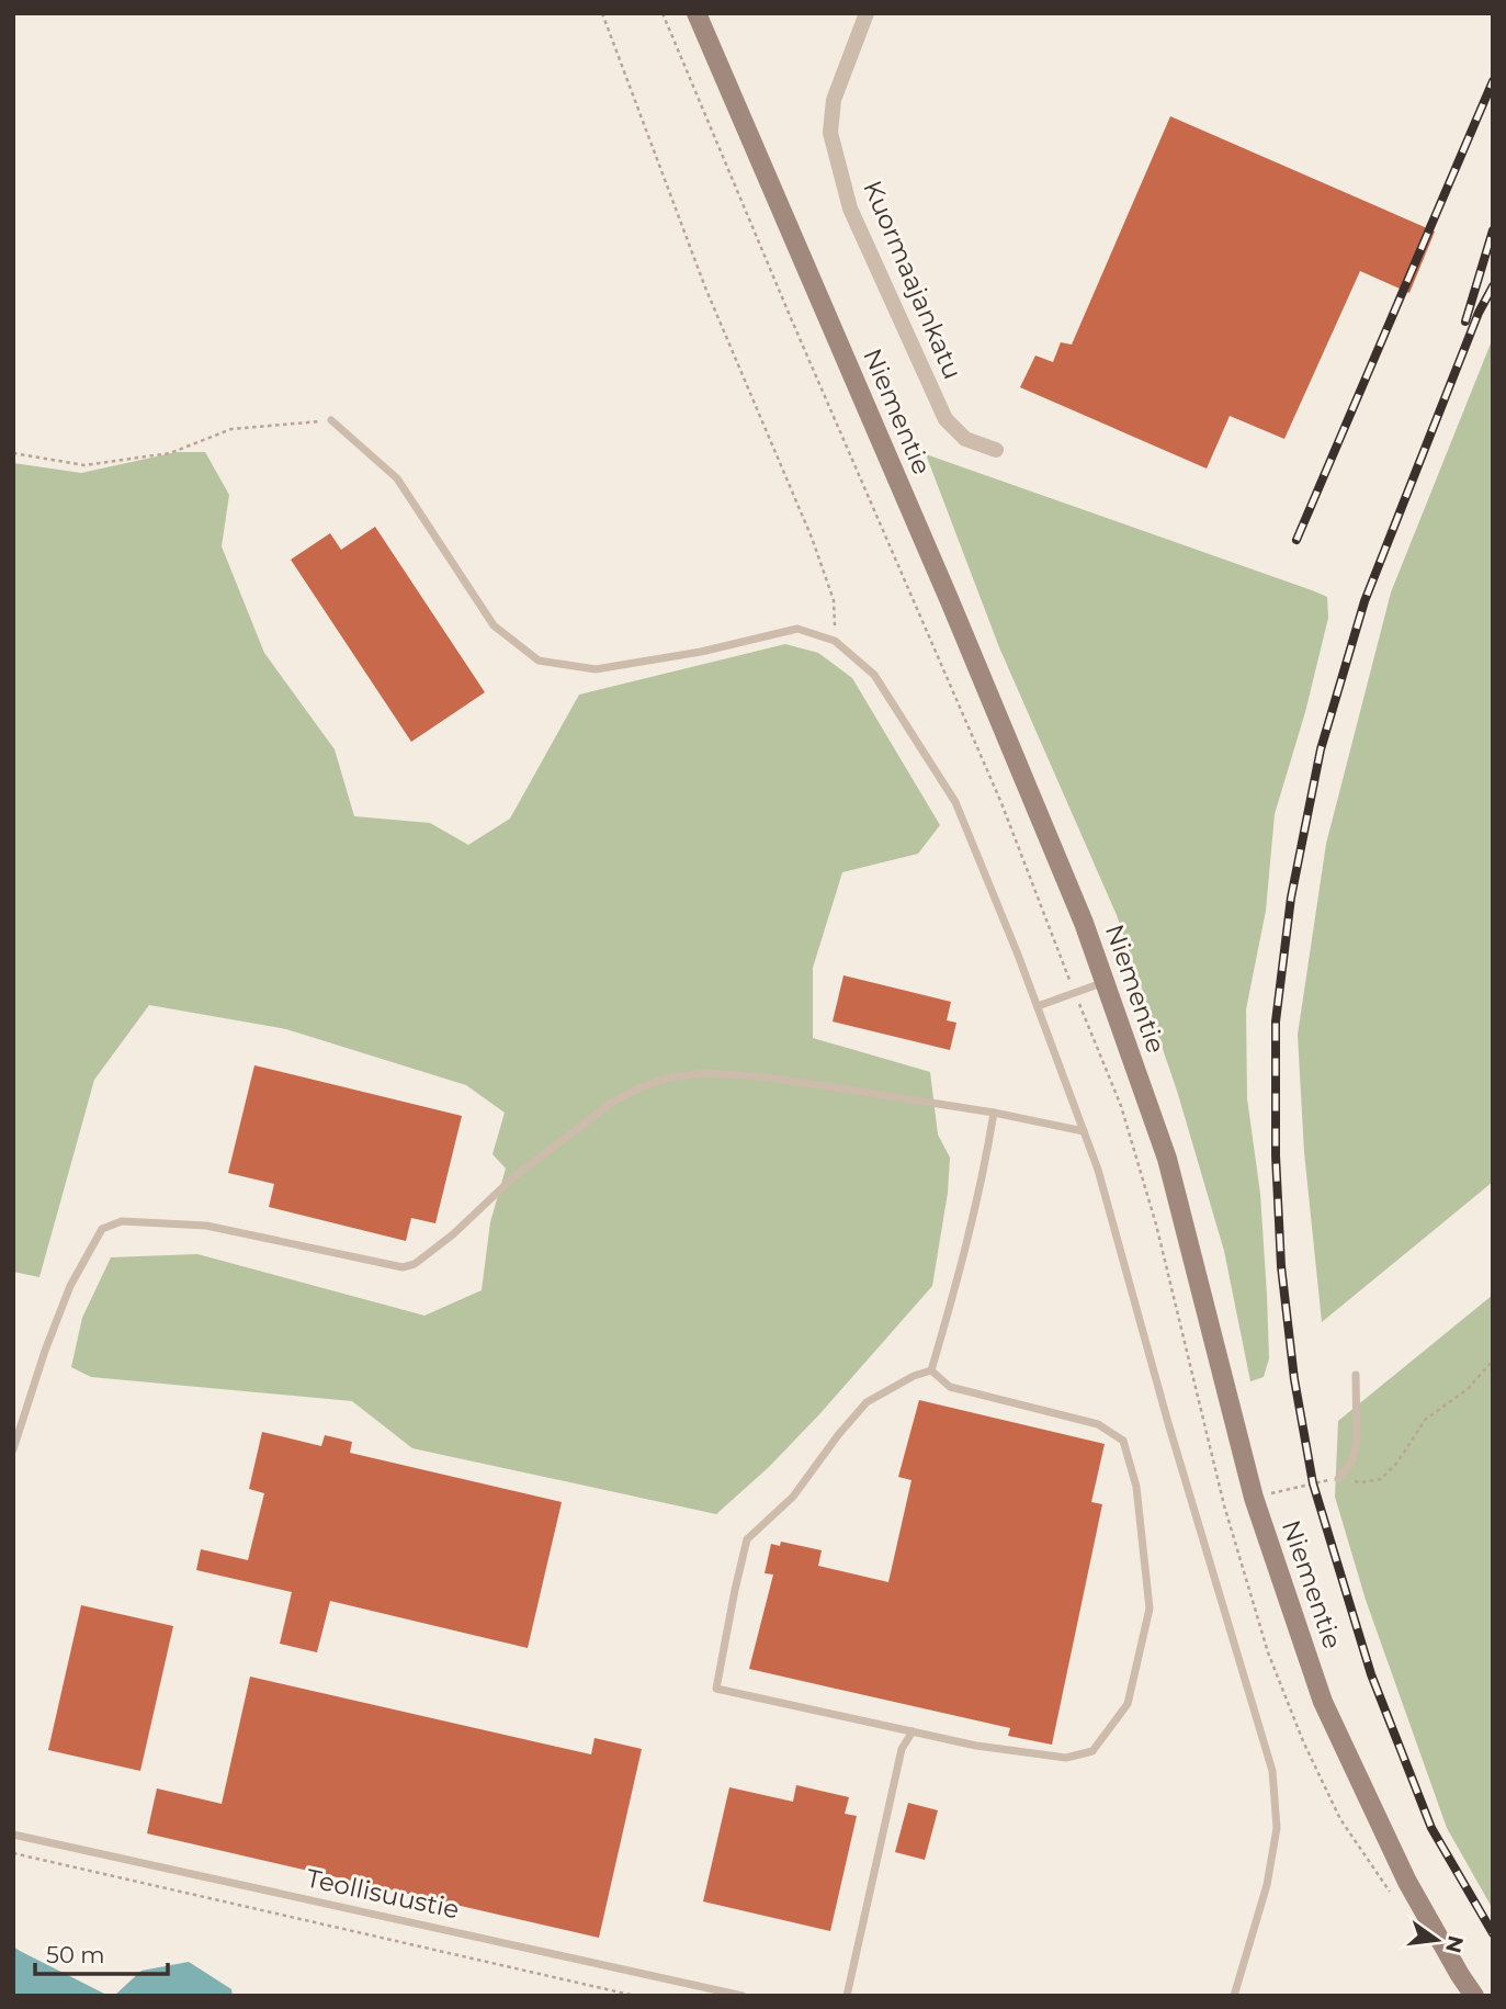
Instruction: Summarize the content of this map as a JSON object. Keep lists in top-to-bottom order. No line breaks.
{"streets":{"main road":["Niementie"],"street":["Kuormaajankatu"],"lane":["Teollisuustie"]},"scale_bar":"50 m","north":"right"}
